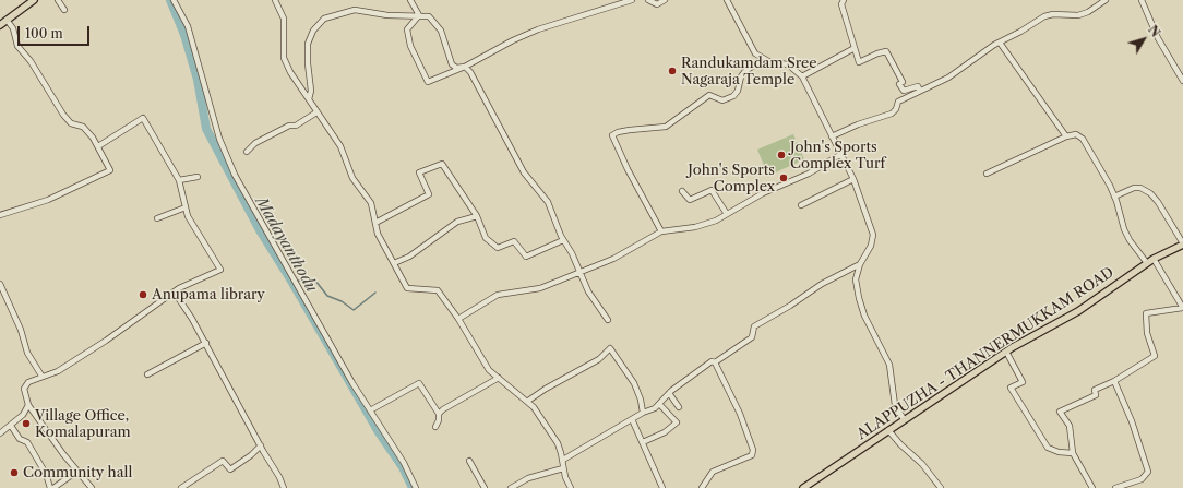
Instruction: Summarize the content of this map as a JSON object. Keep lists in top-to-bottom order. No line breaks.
{"streets":{"main road":["ALAPPUZHA - THANNERMUKKAM ROAD"]},"water":["Madayanthodu"],"places":["Randukamdam Sree Nagaraja Temple","John's Sports Complex Turf","John's Sports Complex","Anupama library","Village Office, Komalapuram","Community hall"],"scale_bar":"100 m","north":"top right"}
